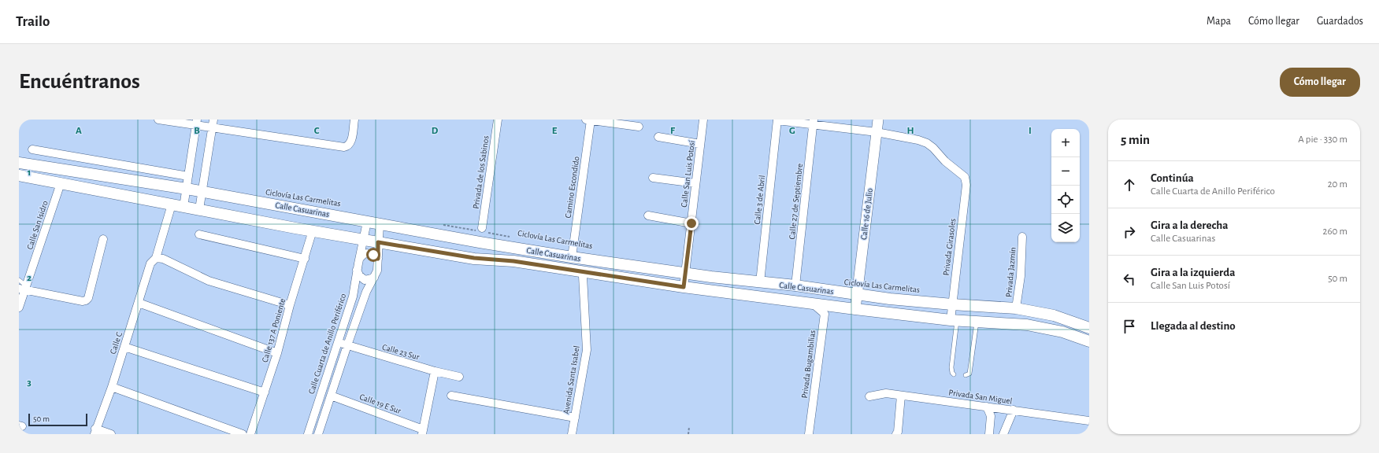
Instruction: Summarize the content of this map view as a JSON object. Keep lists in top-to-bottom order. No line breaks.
{"streets":{"main road":["Calle Casuarinas"],"street":["Privada de los Sabinos","Calle San Luis Potosí","Camino Escondido","Calle 3 de Abril","Calle 27 de Septiembre","Calle 16 de Julio","Calle San Isidro","Privada Girasoles","Privada Jazmín","Calle 137 A Poniente","Calle C","Calle Cuarta de Anillo Periférico","Calle 23 Sur","Privada Bugambilias","Avenida Santa Isabel","Privada San Miguel","Calle 19 E Sur"],"path":["Ciclovía Las Carmelitas"]},"crossings":[["Privada de los Sabinos","Ciclovía Las Carmelitas"],["Calle San Luis Potosí","Calle Casuarinas"],["Camino Escondido","Calle Casuarinas"],["Calle 3 de Abril","Calle Casuarinas"],["Calle 27 de Septiembre","Calle Casuarinas"],["Calle Casuarinas","Calle 16 de Julio"],["Calle Casuarinas","Calle San Isidro"],["Calle Casuarinas","Privada Girasoles"],["Calle Casuarinas","Privada Jazmín"],["Calle Casuarinas","Calle 137 A Poniente"],["Calle Casuarinas","Calle C"],["Calle Casuarinas","Calle Cuarta de Anillo Periférico"],["Calle Casuarinas","Privada Bugambilias"],["Calle Casuarinas","Avenida Santa Isabel"],["Calle 16 de Julio","Privada Girasoles"],["Calle Cuarta de Anillo Periférico","Calle 23 Sur"]],"scale_bar":"50 m","page":{"header":"Trailo","nav":["Mapa","Cómo llegar","Guardados"],"buttons":"Cómo llegar","title":"Encuéntranos","heading":["5 min","A pie · 330 m"],"map_buttons":["+","−"],"list":[["Continúa","Calle Cuarta de Anillo Periférico","20 m"],["Gira a la derecha","Calle Casuarinas","260 m"],["Gira a la izquierda","Calle San Luis Potosí","50 m"],"Llegada al destino"],"scale":"50 m"},"grid":{"columns":["A","B","C","D","E","F","G","H","I"],"rows":["1","2","3"]}}
